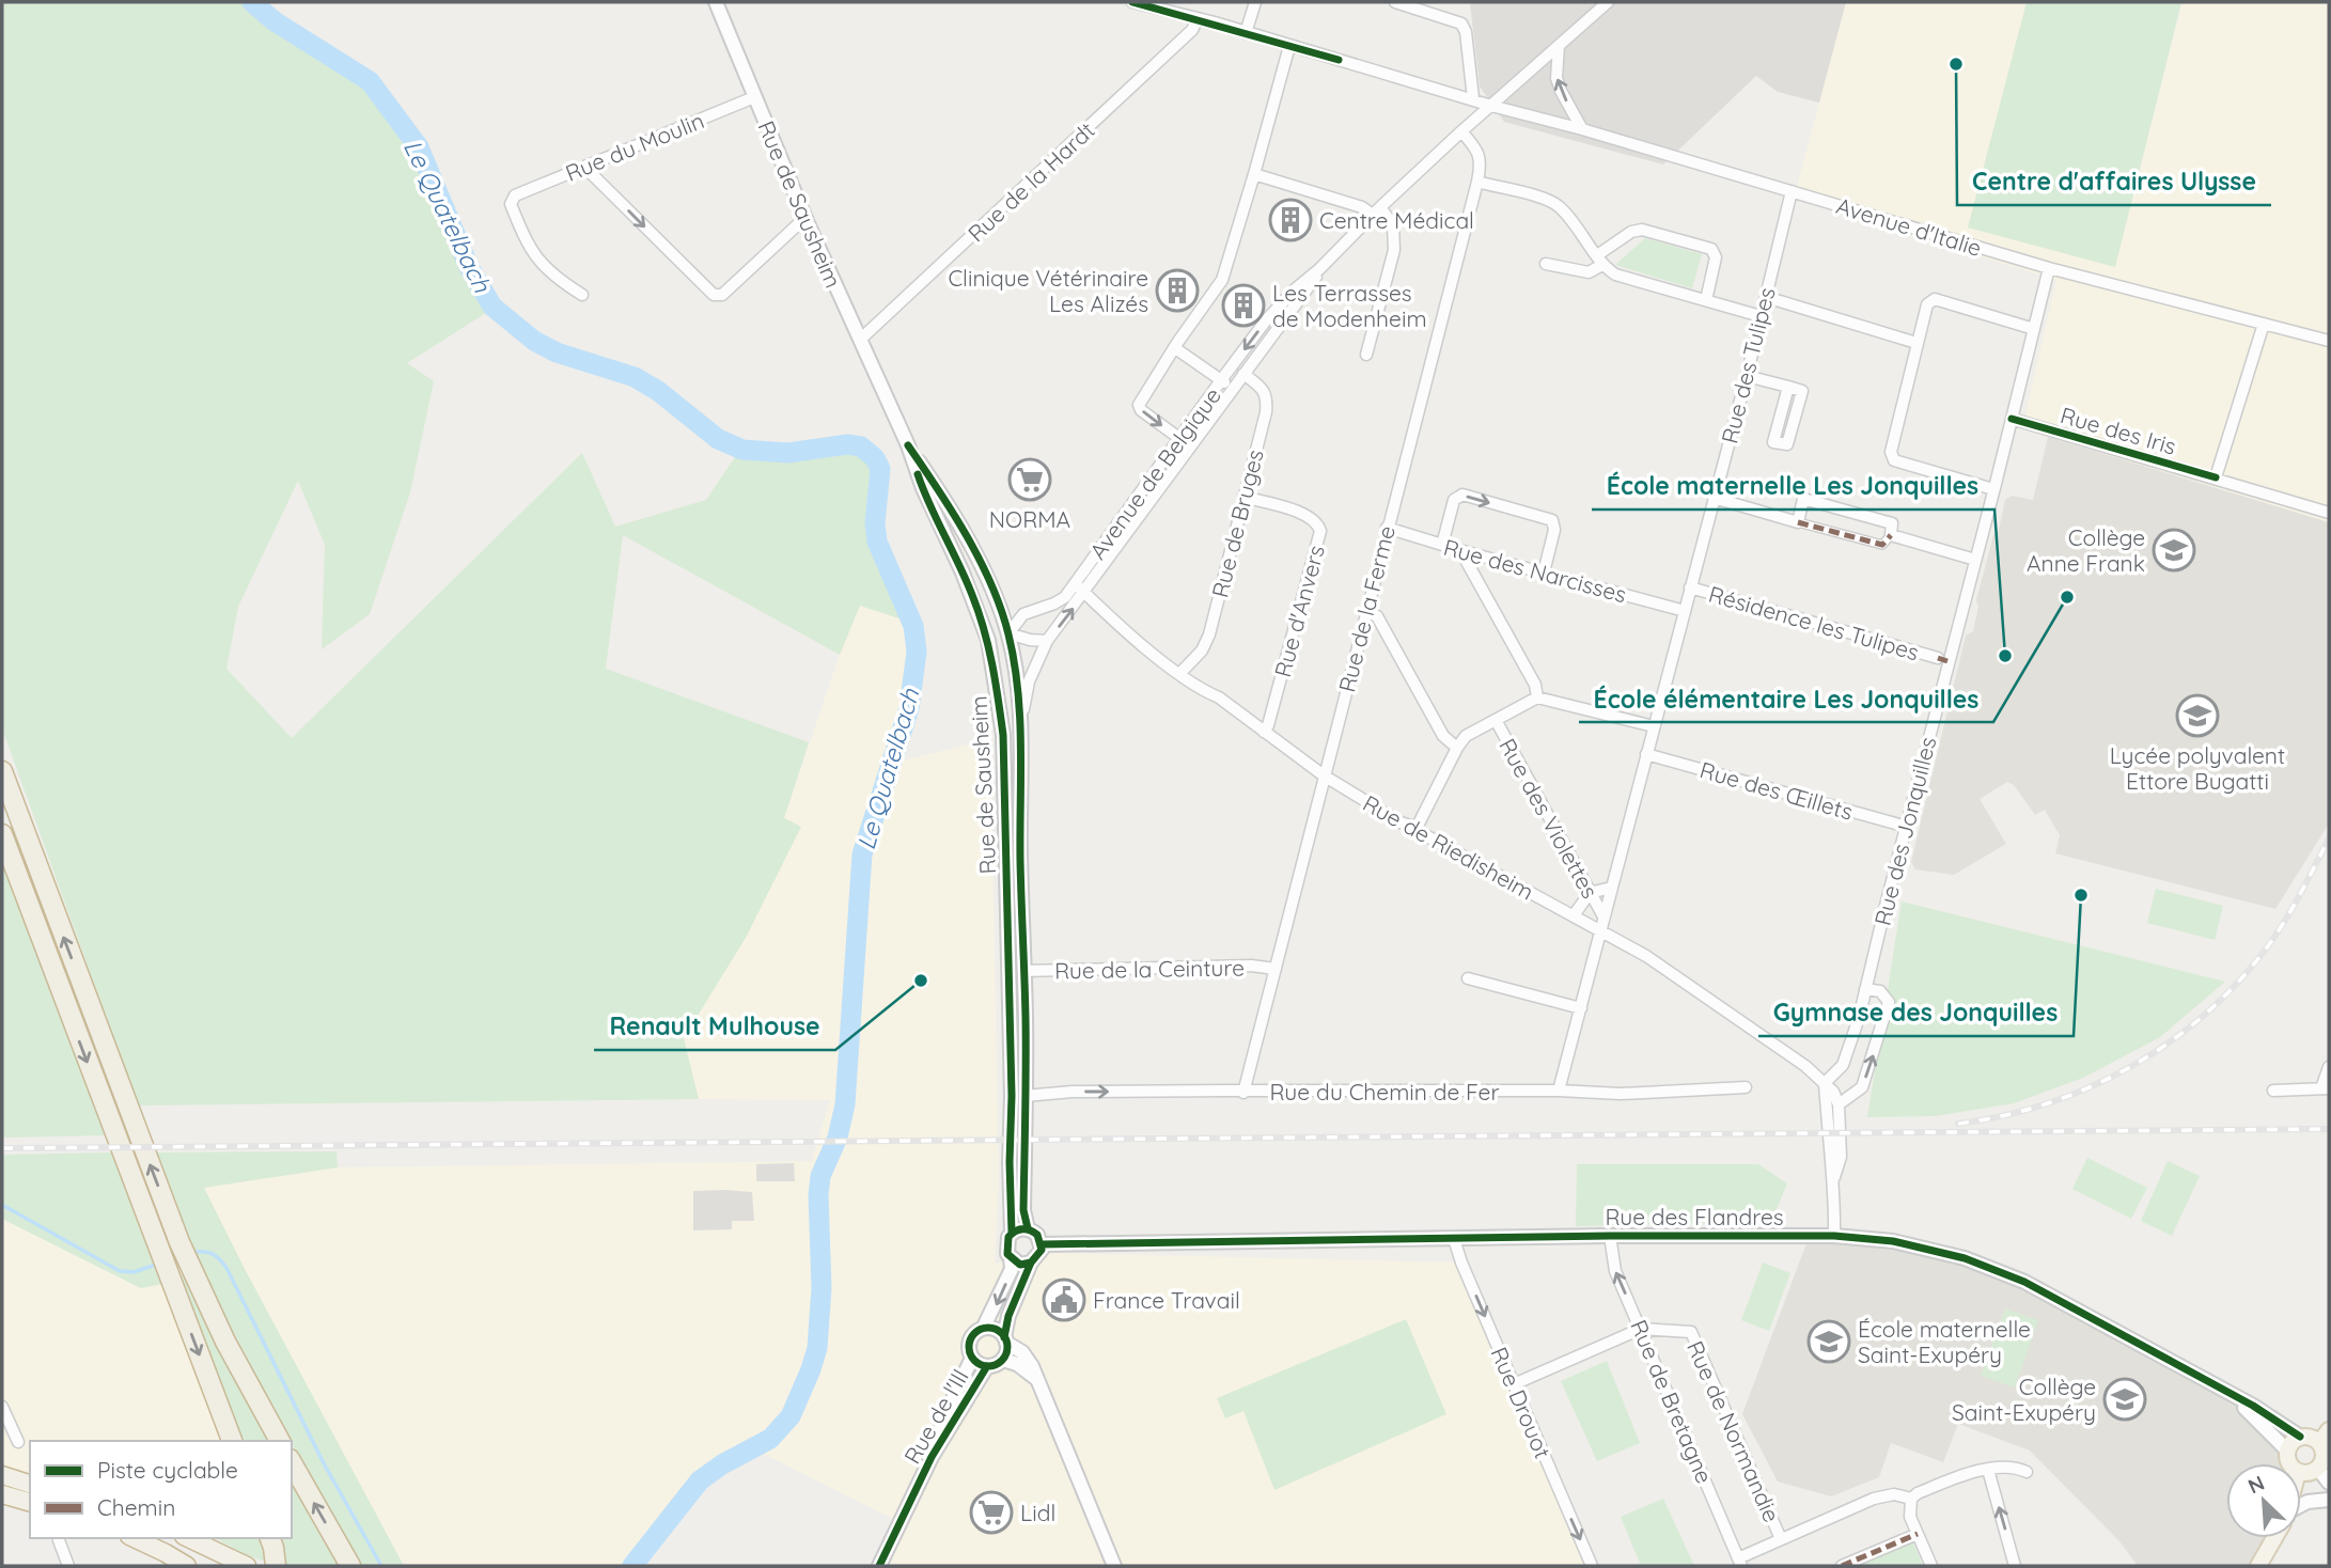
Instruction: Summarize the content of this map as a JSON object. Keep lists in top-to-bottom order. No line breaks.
{"streets":{"main road":["Rue de Sausheim","Rue des Flandres","Rue de l'Ill"],"street":["Rue du Moulin","Rue de la Hardt","Avenue d'Italie","Rue des Tulipes","Rue des Iris","Avenue de Belgique","Rue de Bruges","Rue des Narcisses","Rue de la Ferme","Rue d'Anvers","Résidence les Tulipes","Rue des Œillets","Rue des Violettes","Rue des Jonquilles","Rue de Riedisheim","Rue de la Ceinture","Rue du Chemin de Fer","Rue de Bretagne","Rue Drouot","Rue de Normandie"]},"crossings":[["Rue du Moulin","Rue de Sausheim"],["Rue de la Hardt","Rue de Sausheim"],["Rue de la Hardt","Avenue d'Italie"],["Rue de Sausheim","Avenue de Belgique"],["Rue de Sausheim","Rue de la Ceinture"],["Rue de Sausheim","Rue du Chemin de Fer"],["Rue de Sausheim","Rue des Flandres"],["Avenue d'Italie","Rue des Tulipes"],["Avenue d'Italie","Avenue de Belgique"],["Avenue d'Italie","Rue des Jonquilles"],["Rue des Tulipes","Rue des Narcisses"],["Rue des Tulipes","Résidence les Tulipes"],["Rue des Tulipes","Rue des Œillets"],["Rue des Tulipes","Rue des Violettes"],["Rue des Tulipes","Rue de Riedisheim"],["Rue des Tulipes","Rue du Chemin de Fer"],["Rue des Iris","Rue des Jonquilles"],["Avenue de Belgique","Rue de Bruges"],["Avenue de Belgique","Rue de la Ferme"],["Avenue de Belgique","Rue de Riedisheim"],["Rue de Bruges","Rue d'Anvers"],["Rue de Bruges","Rue de Riedisheim"],["Rue des Narcisses","Rue de la Ferme"],["Rue de la Ferme","Rue de Riedisheim"],["Rue de la Ferme","Rue de la Ceinture"],["Rue de la Ferme","Rue du Chemin de Fer"],["Rue d'Anvers","Rue de Riedisheim"],["Rue des Œillets","Rue des Jonquilles"],["Rue des Jonquilles","Rue de Riedisheim"],["Rue des Flandres","Rue de Bretagne"],["Rue des Flandres","Rue Drouot"],["Rue de Bretagne","Rue de Normandie"],["Rue Drouot","Rue de Normandie"]],"one_way":["Rue Drouot"],"water":["Le Quatelbach"],"places":{"other":["Centre d'affaires Ulysse","École élémentaire Les Jonquilles","École maternelle Les Jonquilles","Gymnase des Jonquilles","Renault Mulhouse"],"building":["Centre Médical","Clinique Vétérinaire Les Alizés","Les Terrasses de Modenheim"],"supermarket":["NORMA","Lidl"],"school or university":["Collège Anne Frank","Lycée polyvalent Ettore Bugatti","École maternelle Saint-Exupéry","Collège Saint-Exupéry"],"public building":["France Travail"]},"legend":["Piste cyclable","Chemin"],"north":"top left"}
